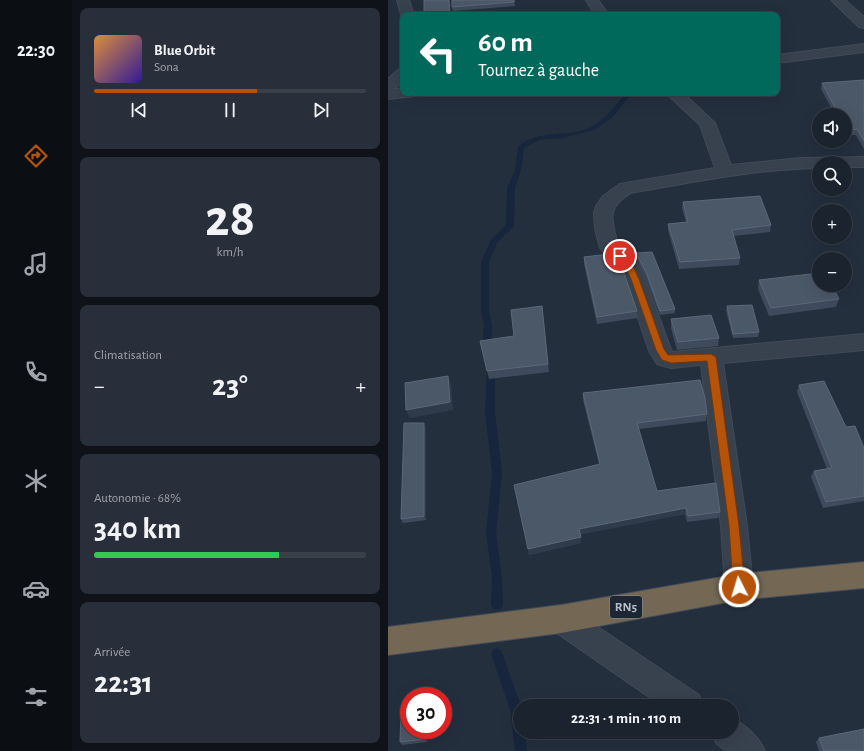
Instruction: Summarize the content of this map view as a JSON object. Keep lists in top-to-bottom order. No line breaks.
{"streets":{"highway":["RN5"]},"page":{"tabs":"22:30","turn":["60 m","Tournez à gauche"],"song":["Blue Orbit","Sona"],"map_buttons":["+","−"],"tile":[["28","km/h"],"Climatisation",["Autonomie · 68%","340 km"],["Arrivée","22:31"]],"heat":["−","23°","+"],"limit":"30","trip":"22:31 · 1 min · 110 m"}}
